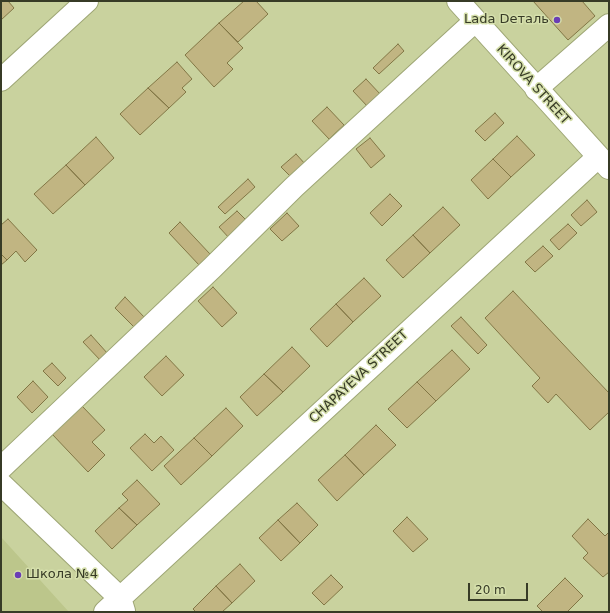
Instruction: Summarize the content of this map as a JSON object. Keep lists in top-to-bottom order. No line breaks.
{"streets":{"street":["KIROVA STREET","CHAPAYEVA STREET"]},"crossings":[["KIROVA STREET","CHAPAYEVA STREET"]],"places":["Lada Dеталь","Школа №4"],"scale_bar":"20 m"}
